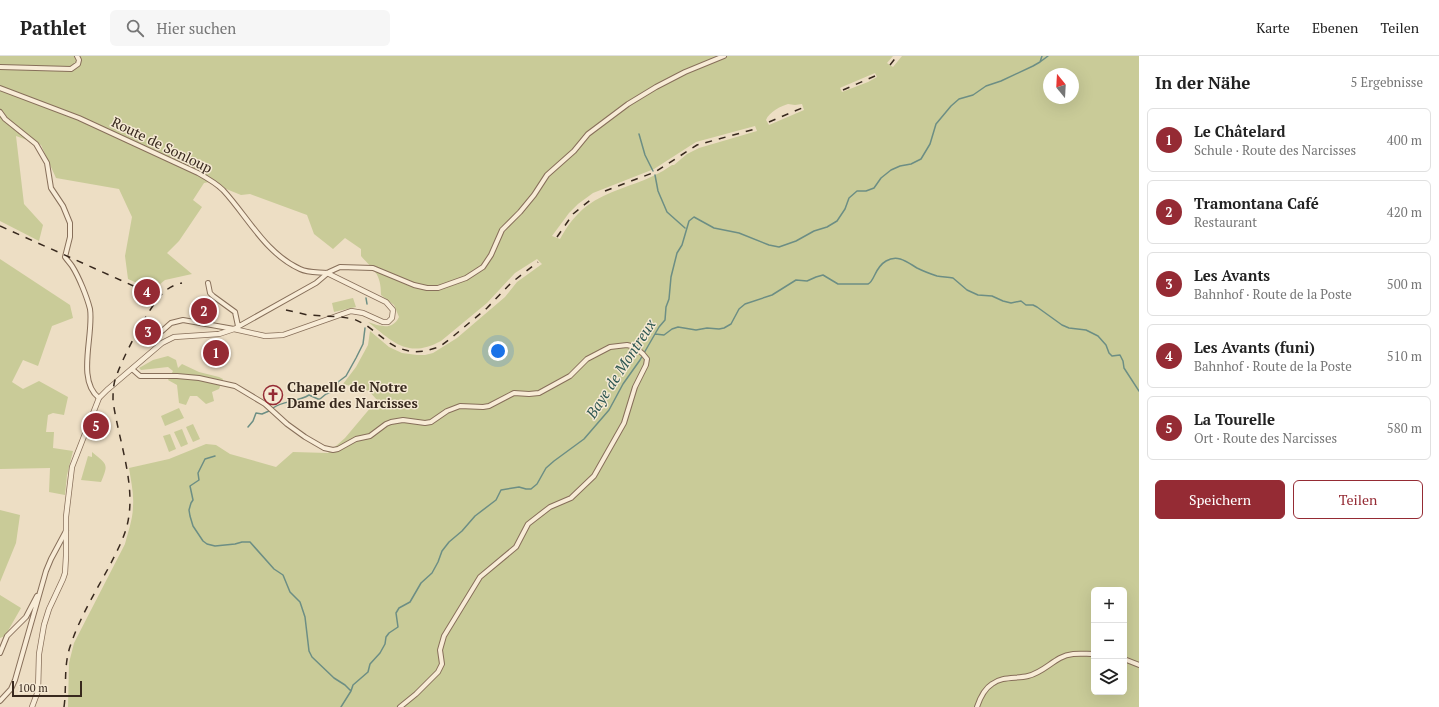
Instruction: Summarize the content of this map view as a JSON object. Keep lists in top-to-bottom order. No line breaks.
{"streets":{"street":["Route de Sonloup"]},"water":["Baye de Montreux"],"places":{"church":["Chapelle de Notre Dame des Narcisses"]},"scale_bar":"100 m","north":"top","page":{"header":"Pathlet","search":"Hier suchen","nav":["Karte","Ebenen","Teilen"],"heading":["In der Nähe","5 Ergebnisse"],"list":[{"mark":"1","name":"Le Châtelard","note":"Schule · Route des Narcisses","value":"400 m"},{"mark":"2","name":"Tramontana Café","note":"Restaurant","value":"420 m"},{"mark":"3","name":"Les Avants","note":"Bahnhof · Route de la Poste","value":"500 m"},{"mark":"4","name":"Les Avants (funi)","note":"Bahnhof · Route de la Poste","value":"510 m"},{"mark":"5","name":"La Tourelle","note":"Ort · Route des Narcisses","value":"580 m"}],"pins":["4","2","3","1","5"],"buttons":["Speichern","Teilen"],"map_buttons":["+","−"],"scale":"100 m"}}
